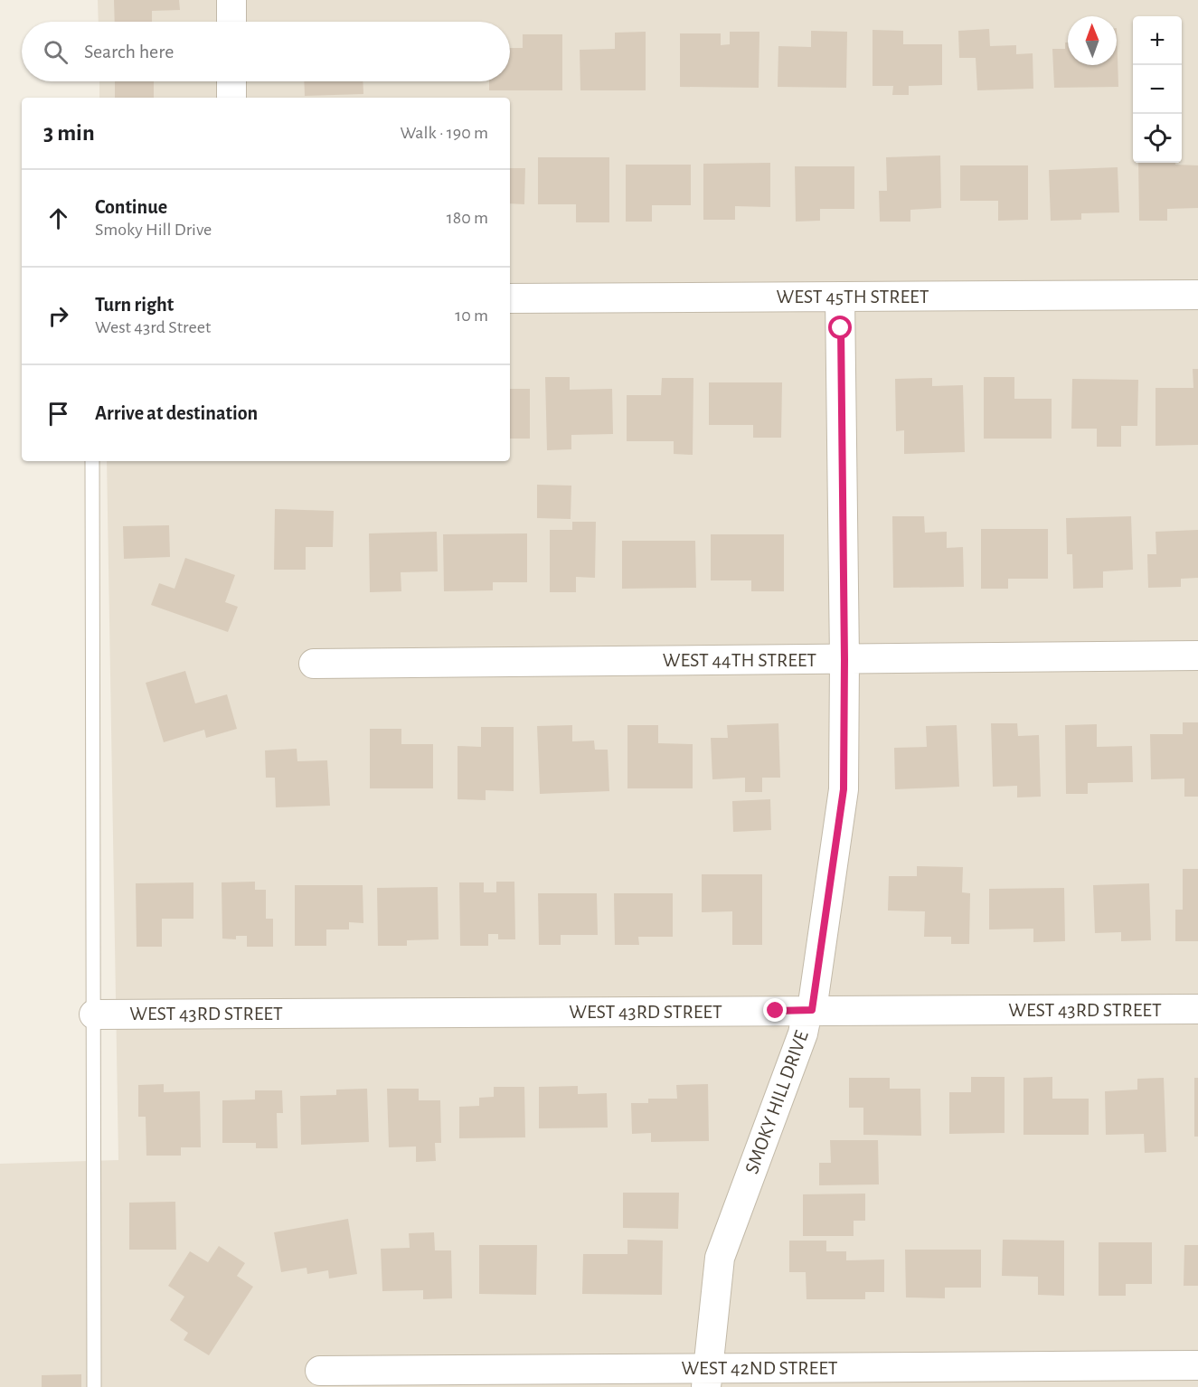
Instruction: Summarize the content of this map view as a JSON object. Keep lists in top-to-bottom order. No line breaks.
{"streets":{"street":["WEST 45TH STREET","WEST 44TH STREET","WEST 43RD STREET","SMOKY HILL DRIVE","WEST 42ND STREET"]},"crossings":[["WEST 45TH STREET","SMOKY HILL DRIVE"],["WEST 44TH STREET","SMOKY HILL DRIVE"],["WEST 43RD STREET","SMOKY HILL DRIVE"],["SMOKY HILL DRIVE","WEST 42ND STREET"]],"north":"top","page":{"map_buttons":["+","−"],"search":"Search here","heading":["3 min","Walk · 190 m"],"list":[["Continue","Smoky Hill Drive","180 m"],["Turn right","West 43rd Street","10 m"],"Arrive at destination"]}}
